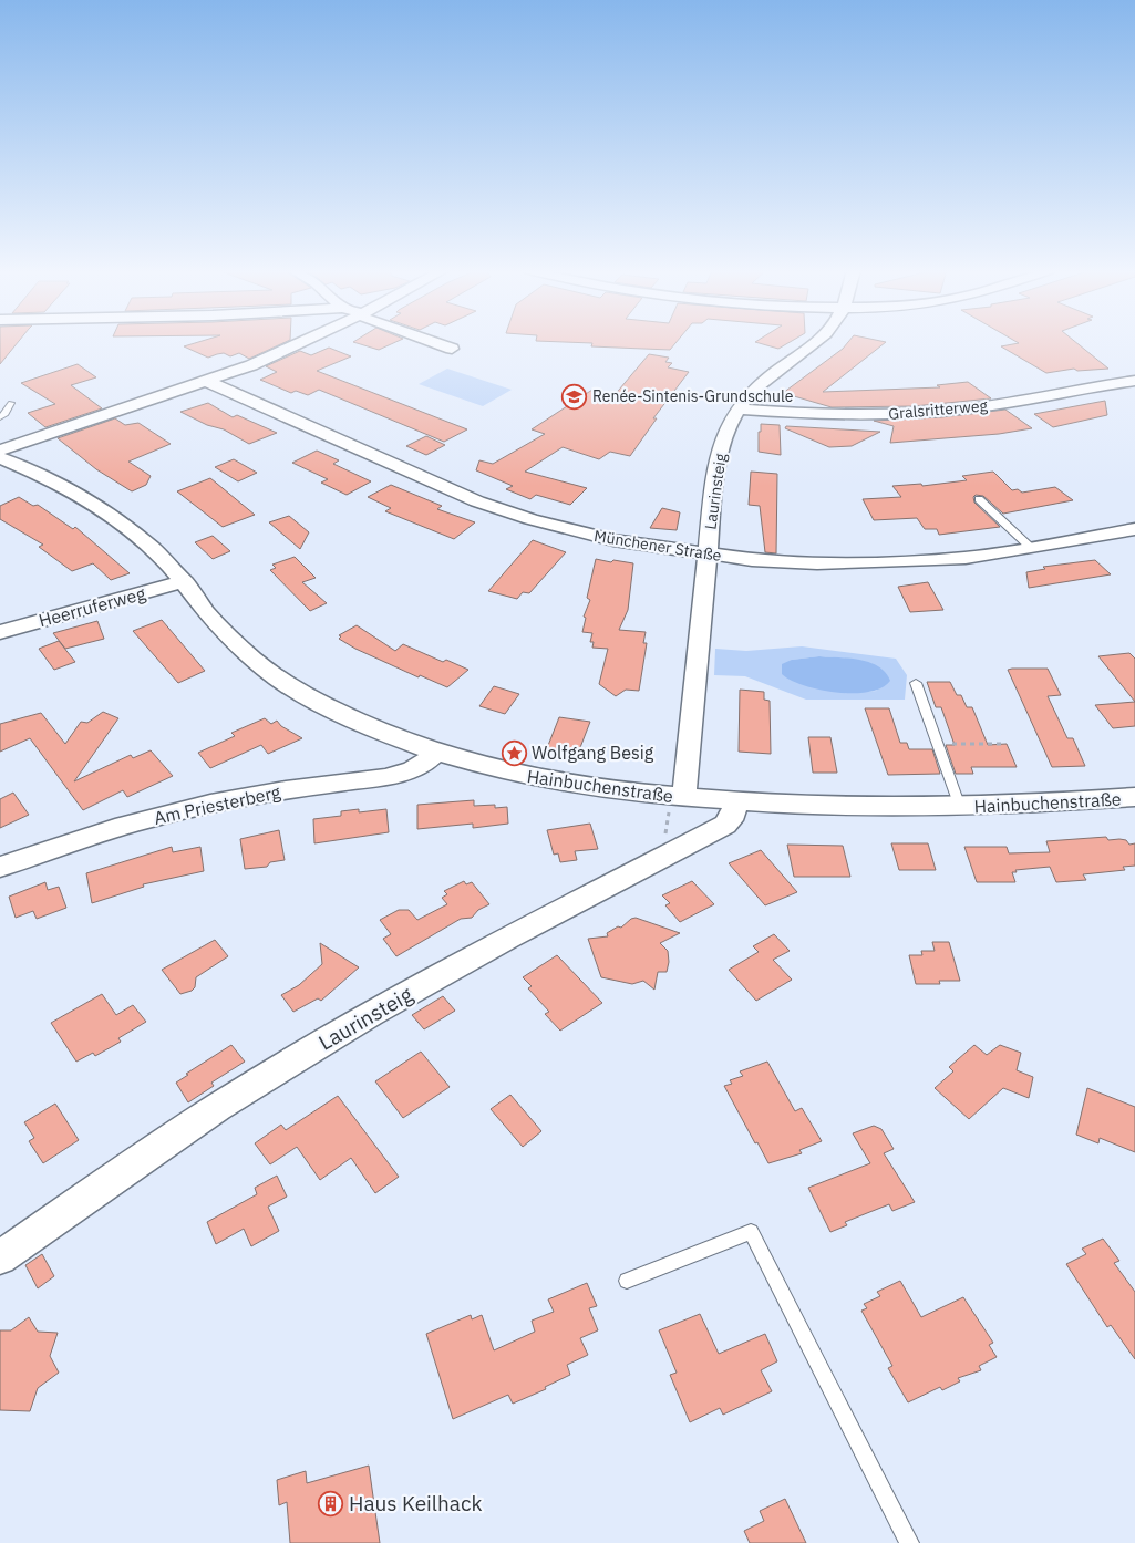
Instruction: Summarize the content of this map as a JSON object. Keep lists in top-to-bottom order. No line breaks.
{"streets":{"street":["Gralsritterweg","Laurinsteig","Münchener Straße","Heerruferweg","Hainbuchenstraße","Am Priesterberg"]},"crossings":[["Gralsritterweg","Laurinsteig"],["Laurinsteig","Münchener Straße"],["Laurinsteig","Hainbuchenstraße"],["Heerruferweg","Hainbuchenstraße"],["Hainbuchenstraße","Am Priesterberg"]],"places":{"school or university":["Renée-Sintenis-Grundschule"],"place":["Wolfgang Besig"],"building":["Haus Keilhack"]}}
